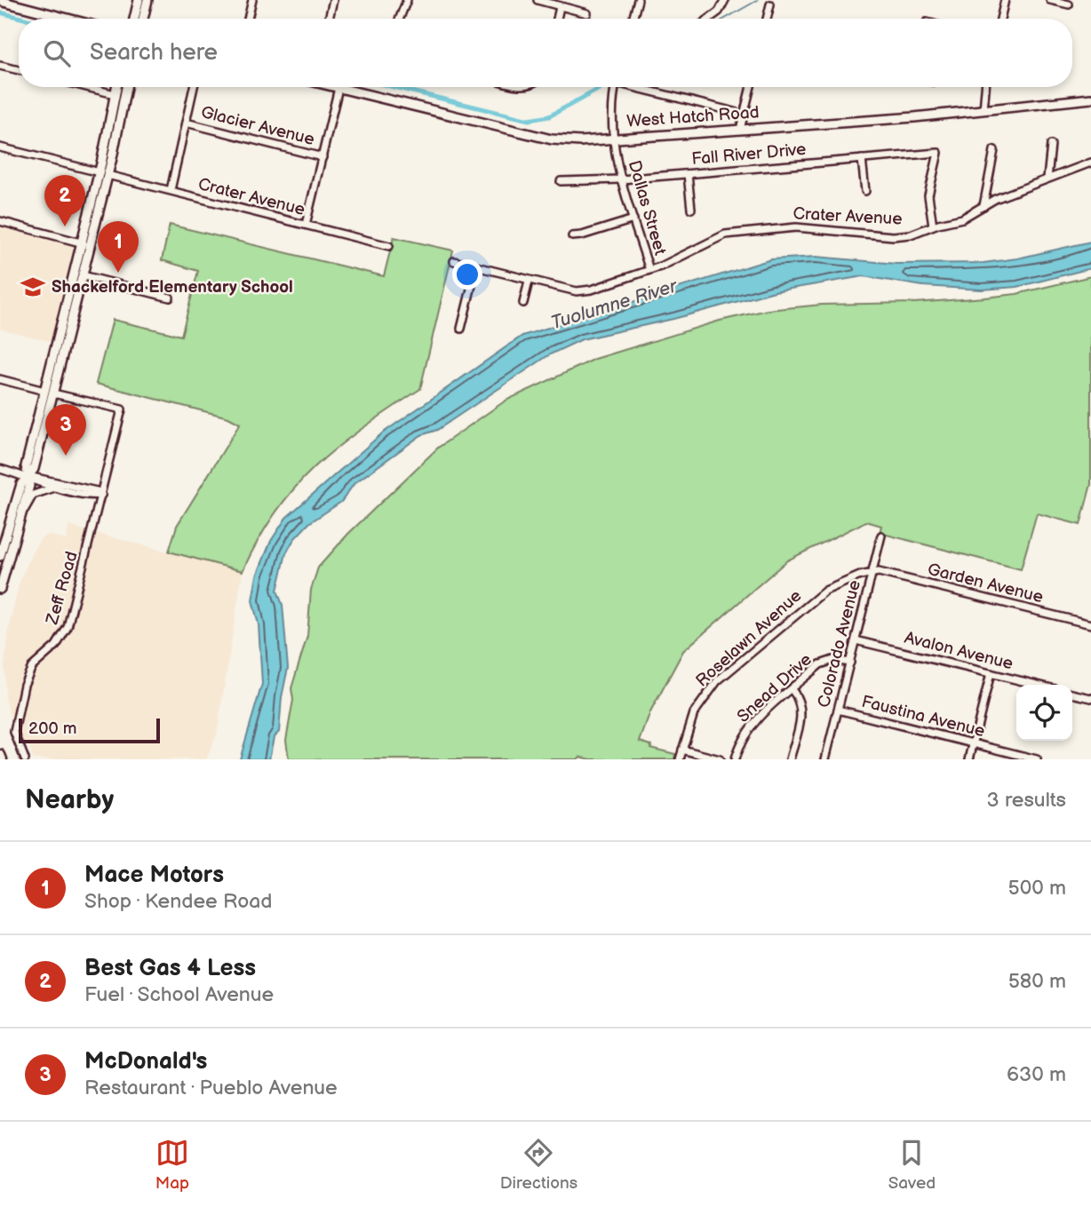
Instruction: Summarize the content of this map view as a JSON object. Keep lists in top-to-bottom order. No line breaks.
{"streets":{"main road":["West Hatch Road"],"street":["Glacier Avenue","Fall River Drive","Crater Avenue","Dallas Street","Garden Avenue","Zeff Road","Roselawn Avenue","Colorado Avenue","Avalon Avenue","Snead Drive","Faustina Avenue"]},"crossings":[["West Hatch Road","Dallas Street"],["Fall River Drive","Crater Avenue"],["Fall River Drive","Dallas Street"],["Crater Avenue","Dallas Street"],["Garden Avenue","Roselawn Avenue"],["Garden Avenue","Colorado Avenue"],["Roselawn Avenue","Colorado Avenue"],["Colorado Avenue","Avalon Avenue"],["Colorado Avenue","Snead Drive"],["Colorado Avenue","Faustina Avenue"]],"water":["Tuolumne River"],"places":{"school or university":["Shackelford Elementary School"]},"scale_bar":"200 m","page":{"search":"Search here","pins":["2","1","3"],"scale":"200 m","heading":["Nearby","3 results"],"list":[{"mark":"1","name":"Mace Motors","note":"Shop · Kendee Road","value":"500 m"},{"mark":"2","name":"Best Gas 4 Less","note":"Fuel · School Avenue","value":"580 m"},{"mark":"3","name":"McDonald's","note":"Restaurant · Pueblo Avenue","value":"630 m"}],"nav":["Map","Directions","Saved"]}}
